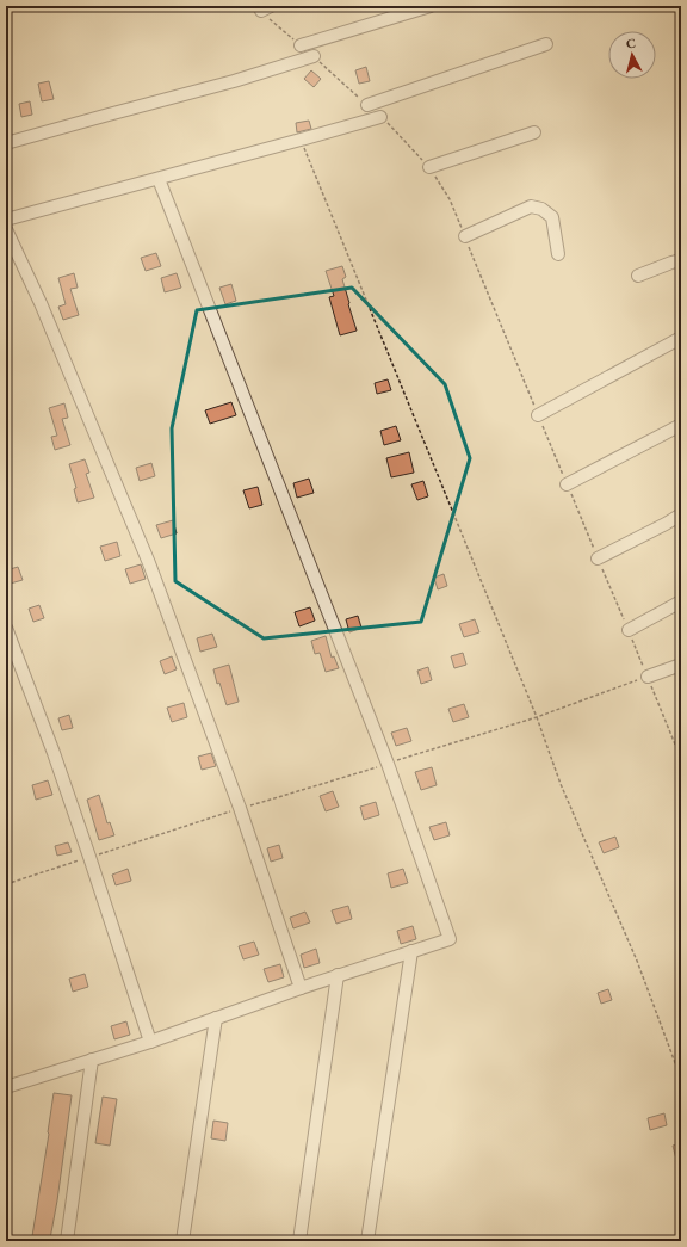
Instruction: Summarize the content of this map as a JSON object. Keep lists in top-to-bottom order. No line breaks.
{"north":"top"}
